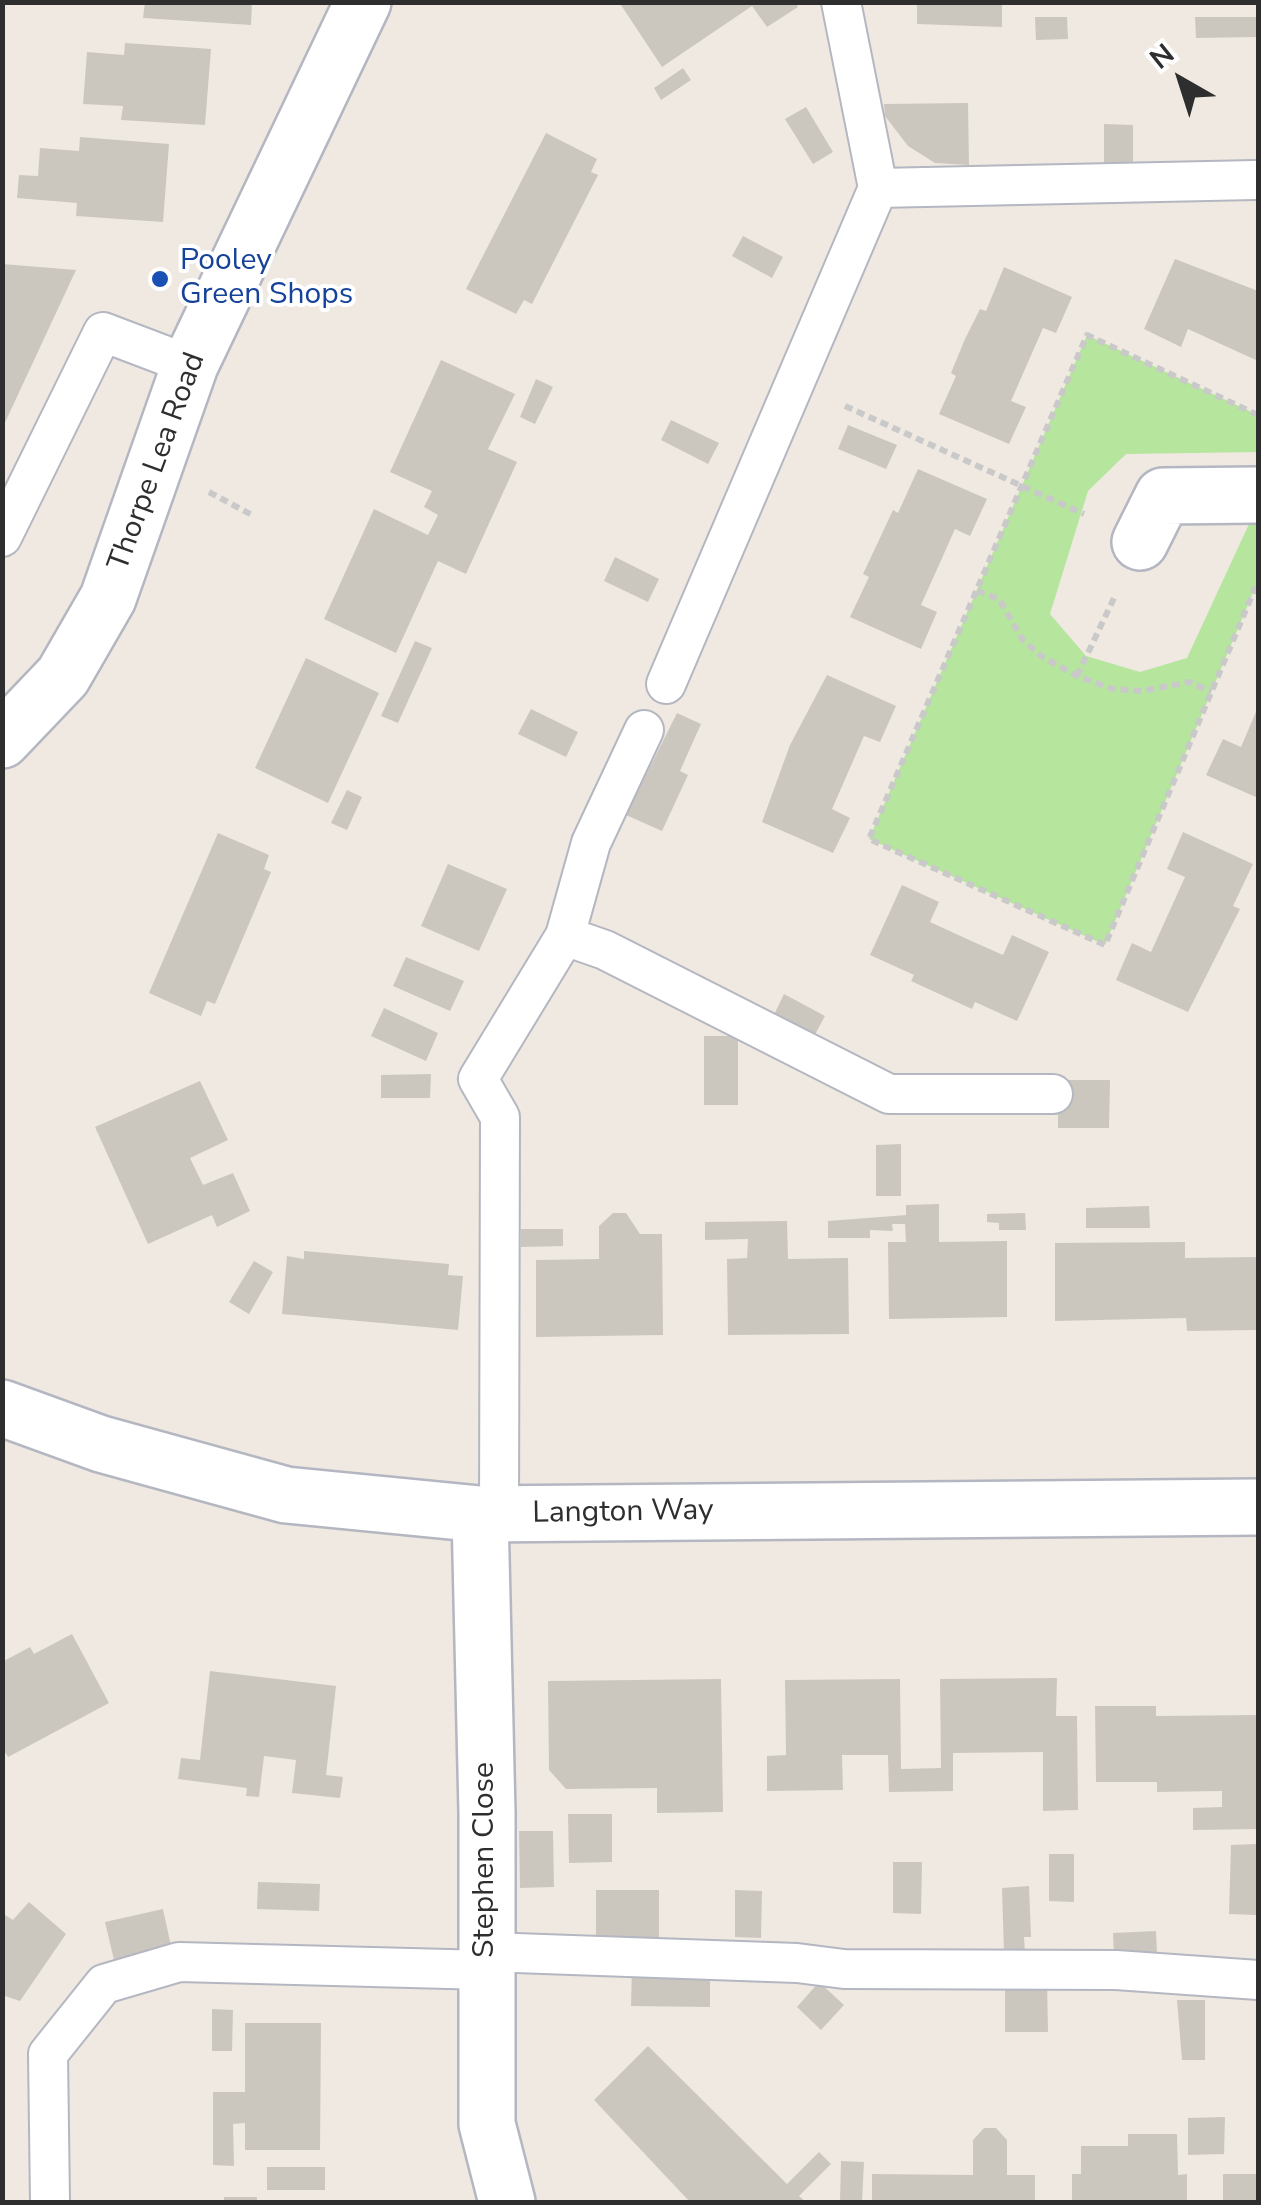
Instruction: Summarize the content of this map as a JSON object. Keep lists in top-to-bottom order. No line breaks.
{"streets":{"street":["Thorpe Lea Road","Langton Way","Stephen Close"]},"crossings":[["Langton Way","Stephen Close"]],"places":["Pooley Green Shops"],"north":"top left"}
